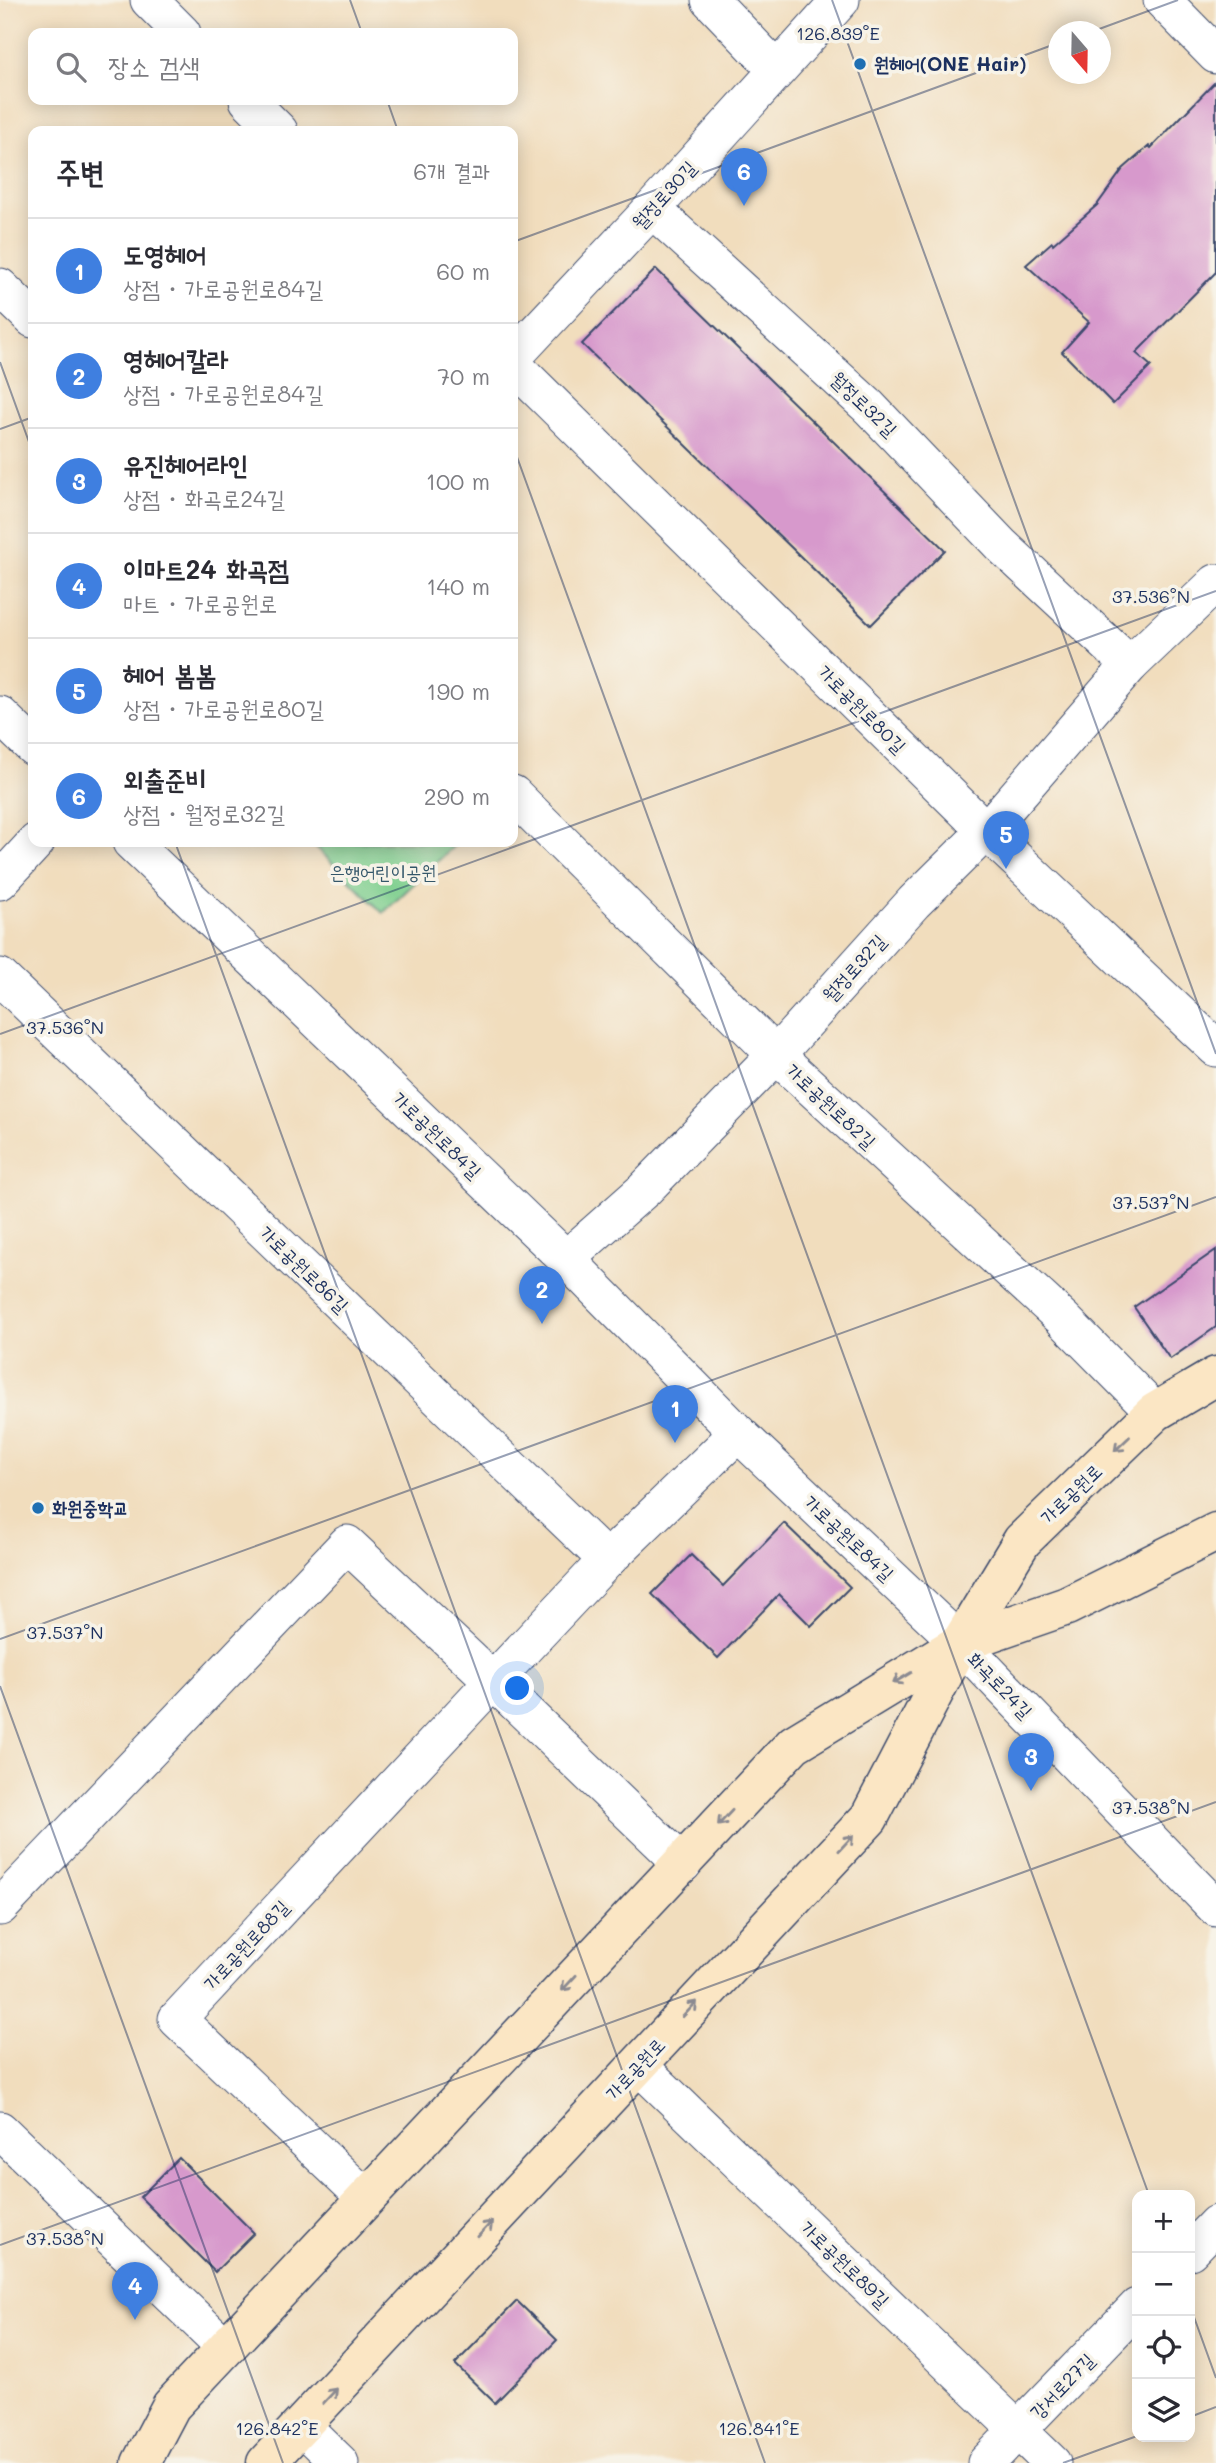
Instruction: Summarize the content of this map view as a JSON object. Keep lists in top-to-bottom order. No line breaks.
{"streets":{"main road":["가로공원로"],"street":["월정로30길","월정로32길","가로공원로80길","가로공원로82길","가로공원로84길","가로공원로86길","화곡로24길","가로공원로88길","가로공원로89길","강서로27길"]},"crossings":[["월정로30길","월정로32길"],["월정로32길","가로공원로80길"],["월정로32길","가로공원로82길"],["월정로32길","가로공원로84길"],["가로공원로82길","가로공원로"],["가로공원로84길","가로공원로"],["가로공원로84길","화곡로24길"],["가로공원로","화곡로24길"],["가로공원로","가로공원로88길"],["가로공원로","가로공원로89길"],["가로공원로89길","강서로27길"]],"parks":["은행어린이공원"],"places":["원헤어(ONE Hair)","화원중학교"],"north":"bottom","page":{"search":"장소 검색","heading":["주변","6개 결과"],"pins":["6","5","2","1","3","4"],"list":[{"mark":"1","name":"도영헤어","note":"상점 · 가로공원로84길","value":"60 m"},{"mark":"2","name":"영헤어칼라","note":"상점 · 가로공원로84길","value":"70 m"},{"mark":"3","name":"유진헤어라인","note":"상점 · 화곡로24길","value":"100 m"},{"mark":"4","name":"이마트24 화곡점","note":"마트 · 가로공원로","value":"140 m"},{"mark":"5","name":"헤어 봄봄","note":"상점 · 가로공원로80길","value":"190 m"},{"mark":"6","name":"외출준비","note":"상점 · 월정로32길","value":"290 m"}],"map_buttons":["+","−"]},"coordinates":["126.839°E","37.536°N","37.537°N","37.538°N","126.842°E","126.841°E"]}
